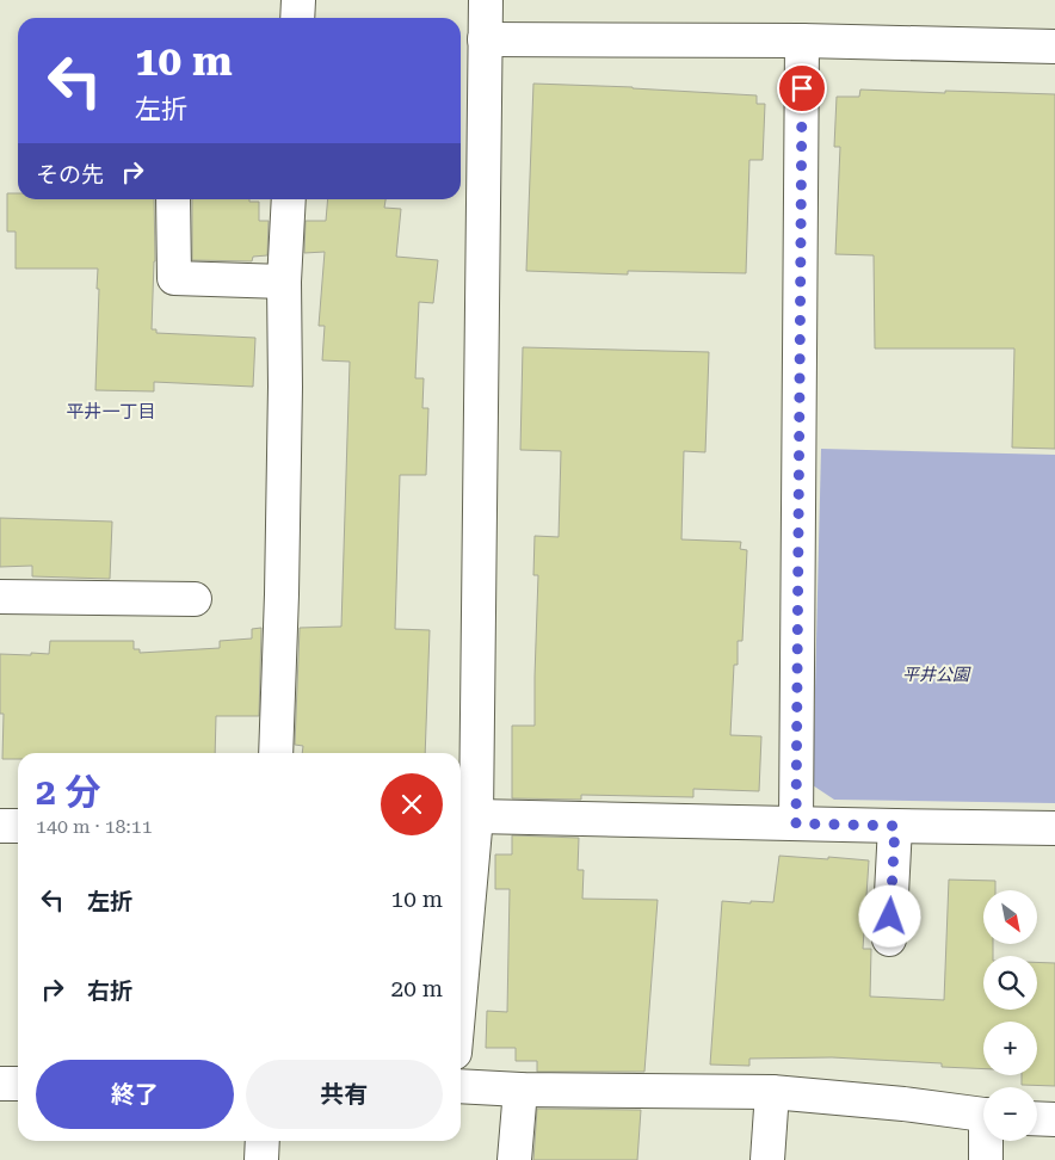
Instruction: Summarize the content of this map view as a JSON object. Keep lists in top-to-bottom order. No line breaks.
{"districts":["平井一丁目"],"parks":["平井公園"],"north":"bottom right","page":{"turn":["10 m","左折"],"then":"その先","heading":["2 分","140 m · 18:11"],"list":[{"name":"左折","value":"10 m"},{"name":"右折","value":"20 m"}],"map_buttons":["+","−"],"buttons":["終了","共有"]}}
